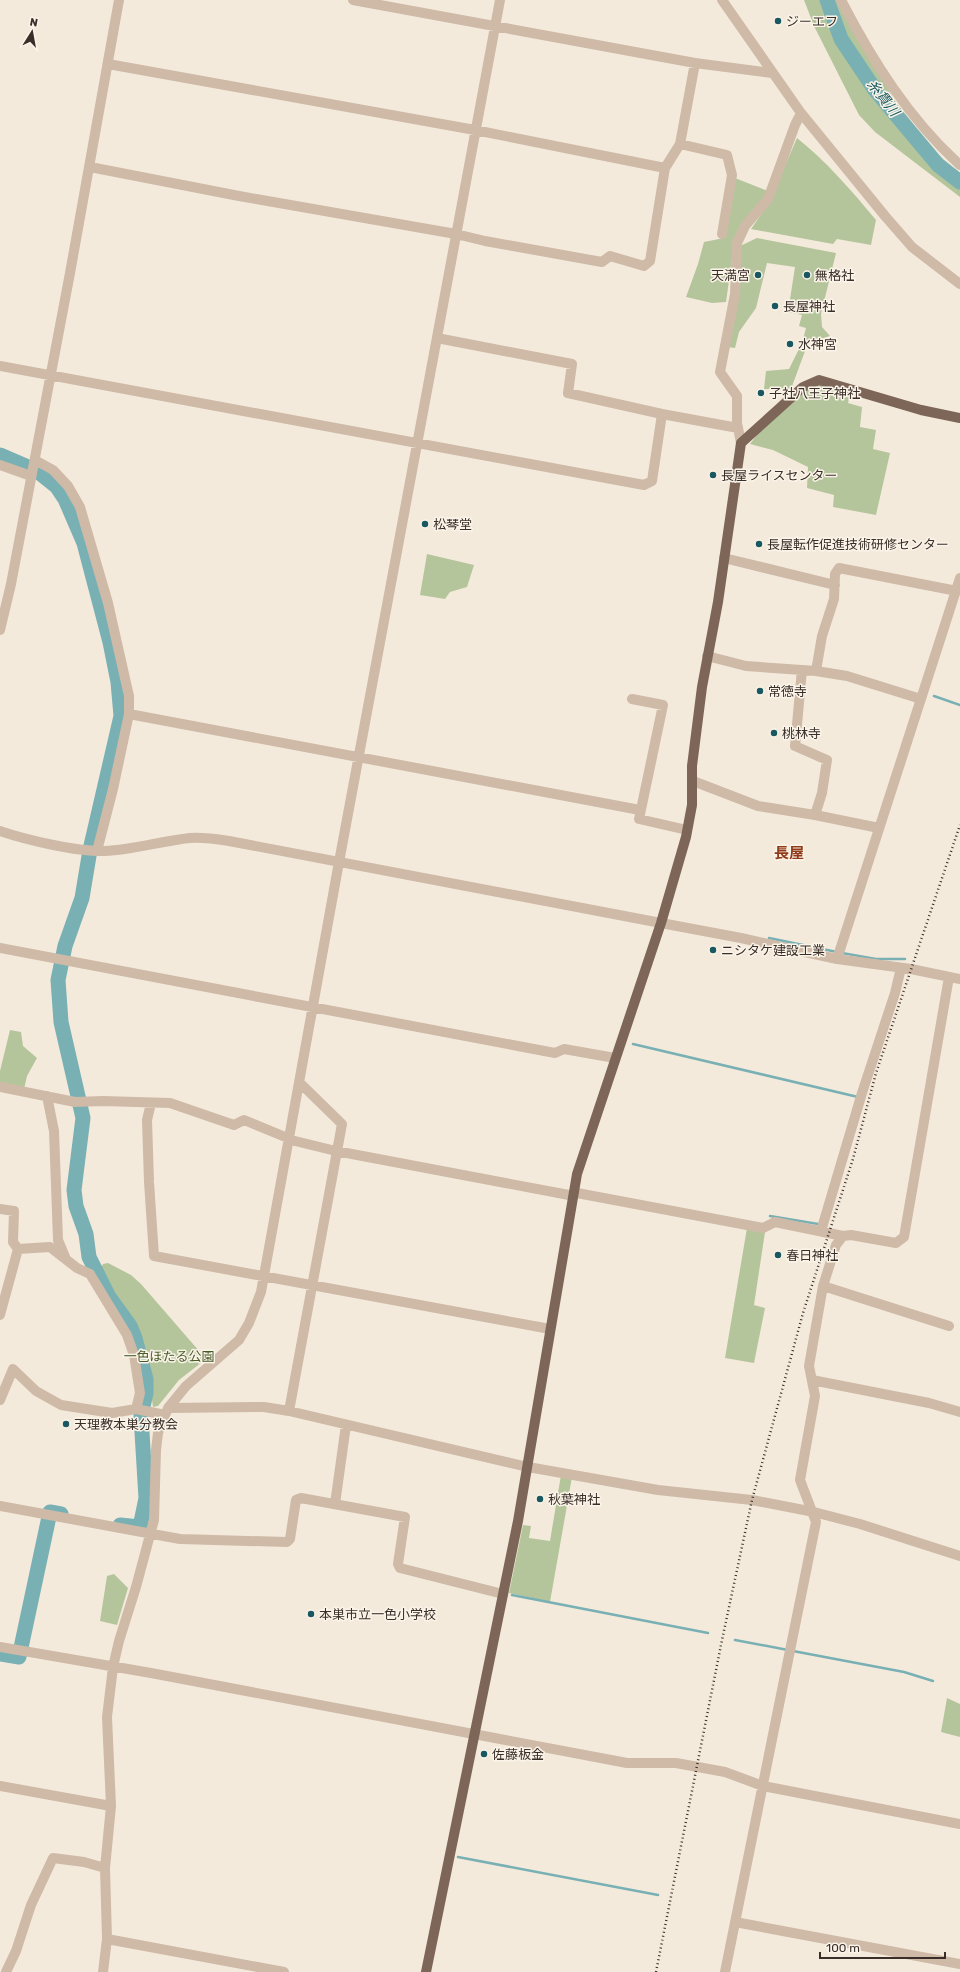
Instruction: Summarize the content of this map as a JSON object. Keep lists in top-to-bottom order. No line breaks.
{"districts":["長屋"],"water":["糸貫川"],"parks":["一色ほたる公園"],"places":["ジーエフ","天満宮","無格社","長屋神社","水神宮","子社八王子神社","長屋ライスセンター","松琴堂","長屋転作促進技術研修センター","常徳寺","桃林寺","ニシタケ建設工業","春日神社","天理教本巣分教会","秋葉神社","本巣市立一色小学校","佐藤板金"],"scale_bar":"100 m","north":"top"}
